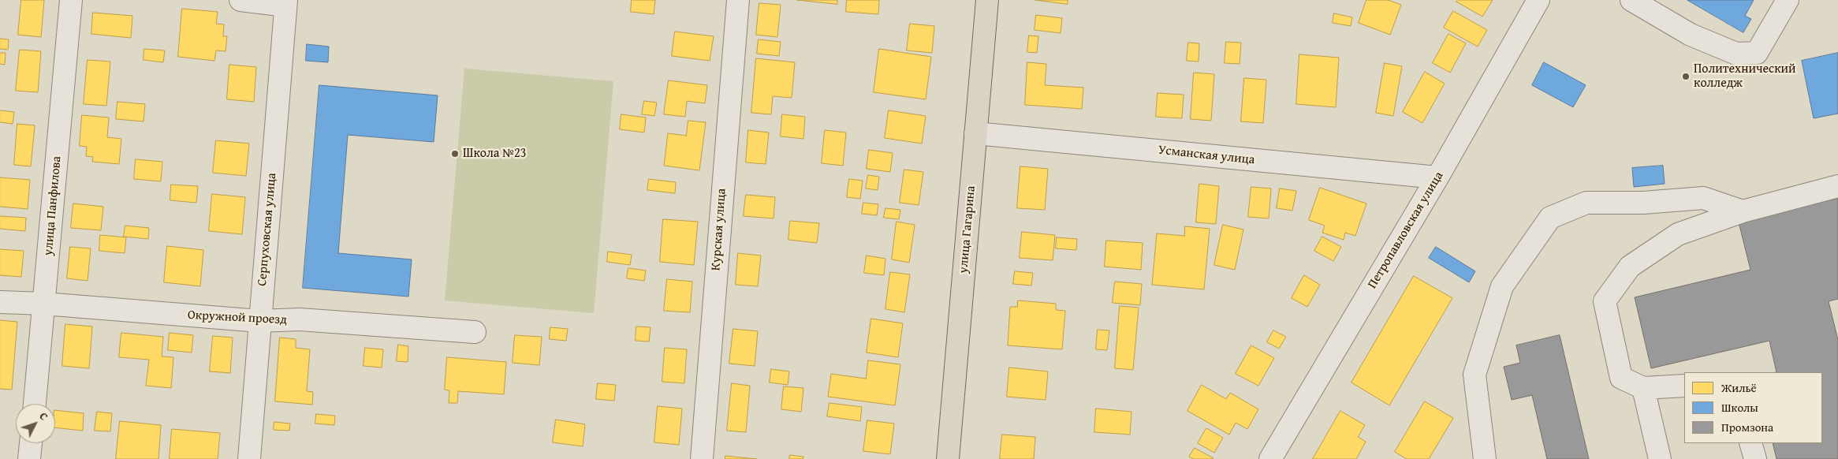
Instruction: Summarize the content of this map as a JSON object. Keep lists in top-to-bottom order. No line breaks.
{"streets":{"main road":["улица Гагарина"],"street":["Усманская улица","улица Панфилова","Серпуховская улица","Курская улица","Петропавловская улица","Окружной проезд"]},"crossings":[["Усманская улица","улица Гагарина"],["Усманская улица","Петропавловская улица"],["улица Панфилова","Окружной проезд"],["Серпуховская улица","Окружной проезд"]],"places":["Политехнический колледж","Школа №23"],"legend":["Жильё","Школы","Промзона"],"north":"top right"}
